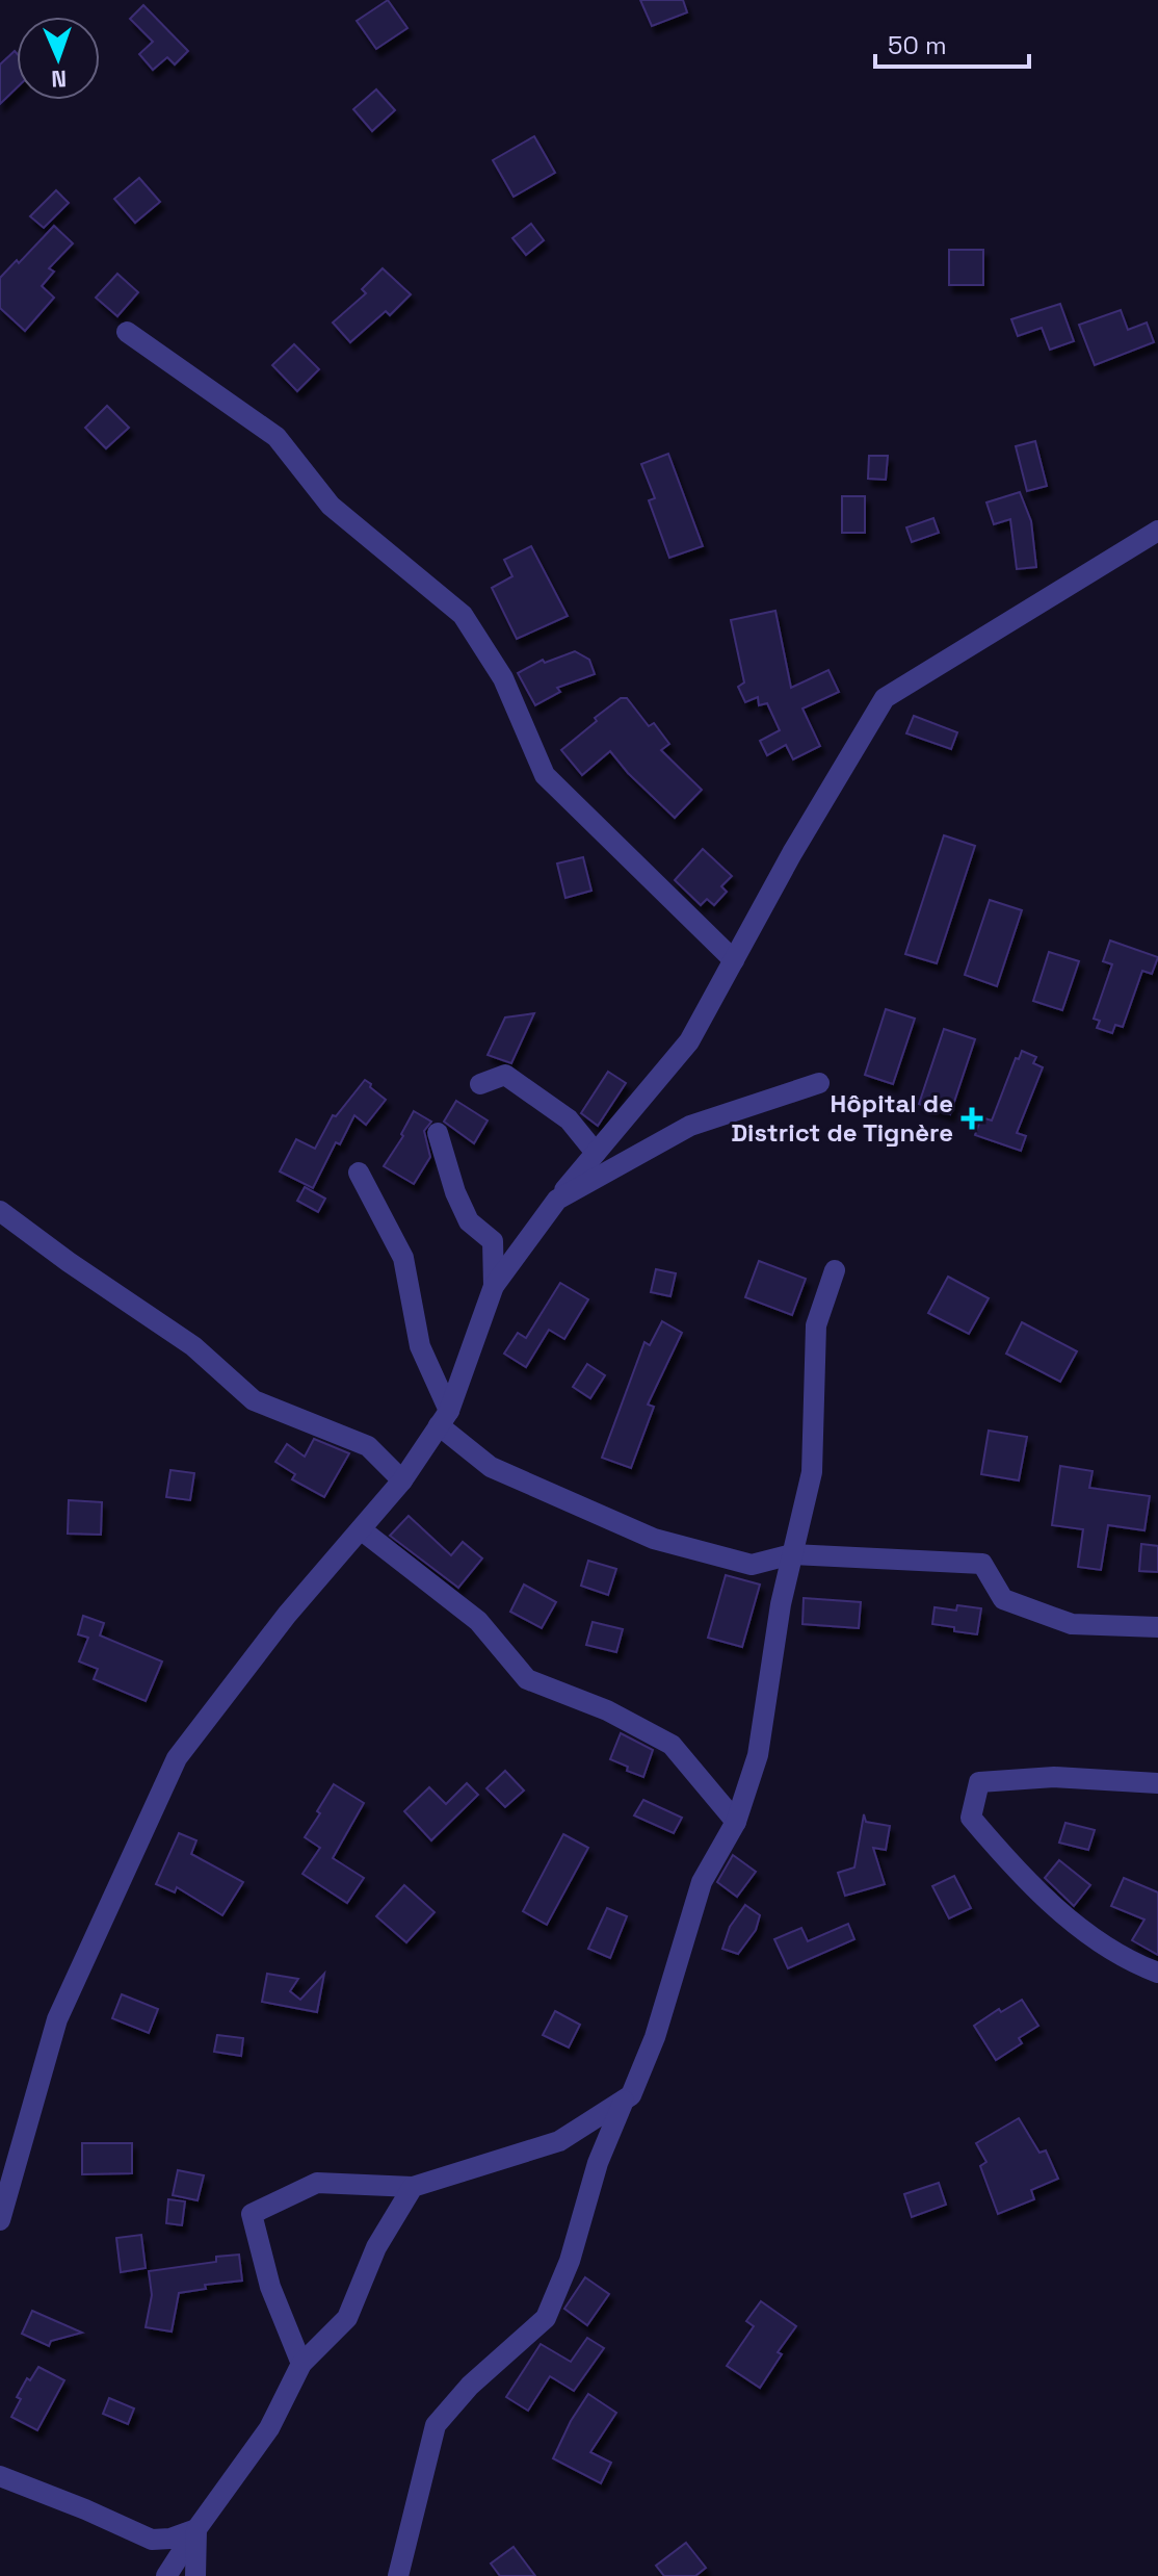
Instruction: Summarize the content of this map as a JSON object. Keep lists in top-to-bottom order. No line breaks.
{"places":{"health":["Hôpital de District de Tignère"]},"scale_bar":"50 m","north":"bottom"}
